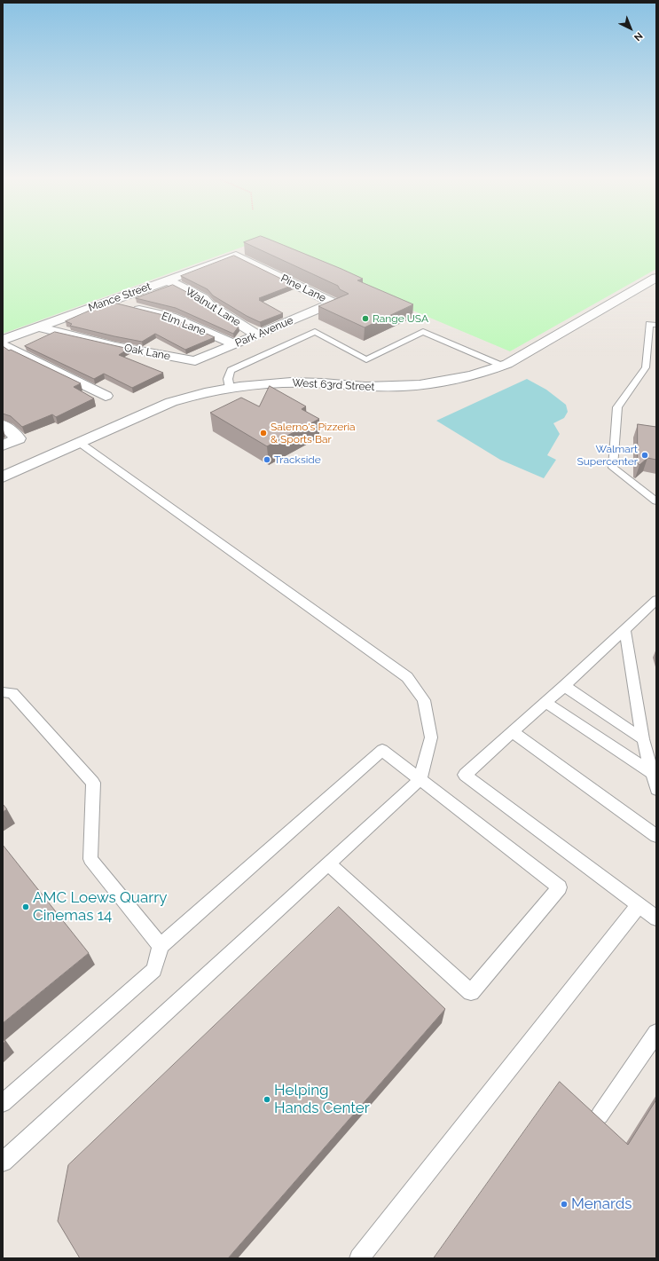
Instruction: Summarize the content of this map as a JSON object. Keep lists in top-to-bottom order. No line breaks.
{"streets":{"street":["Pine Lane","Mance Street","Walnut Lane","Elm Lane","Park Avenue","Oak Lane","West 63rd Street"]},"crossings":[["Pine Lane","Mance Street"],["Pine Lane","Park Avenue"],["Mance Street","Walnut Lane"],["Mance Street","Elm Lane"],["Mance Street","Oak Lane"],["Walnut Lane","Park Avenue"],["Elm Lane","Park Avenue"],["Park Avenue","Oak Lane"]],"places":["Range USA","Salerno's Pizzeria & Sports Bar","Walmart Supercenter","Trackside","AMC Loews Quarry Cinemas 14","Helping Hands Center","Menards"],"north":"bottom right"}
